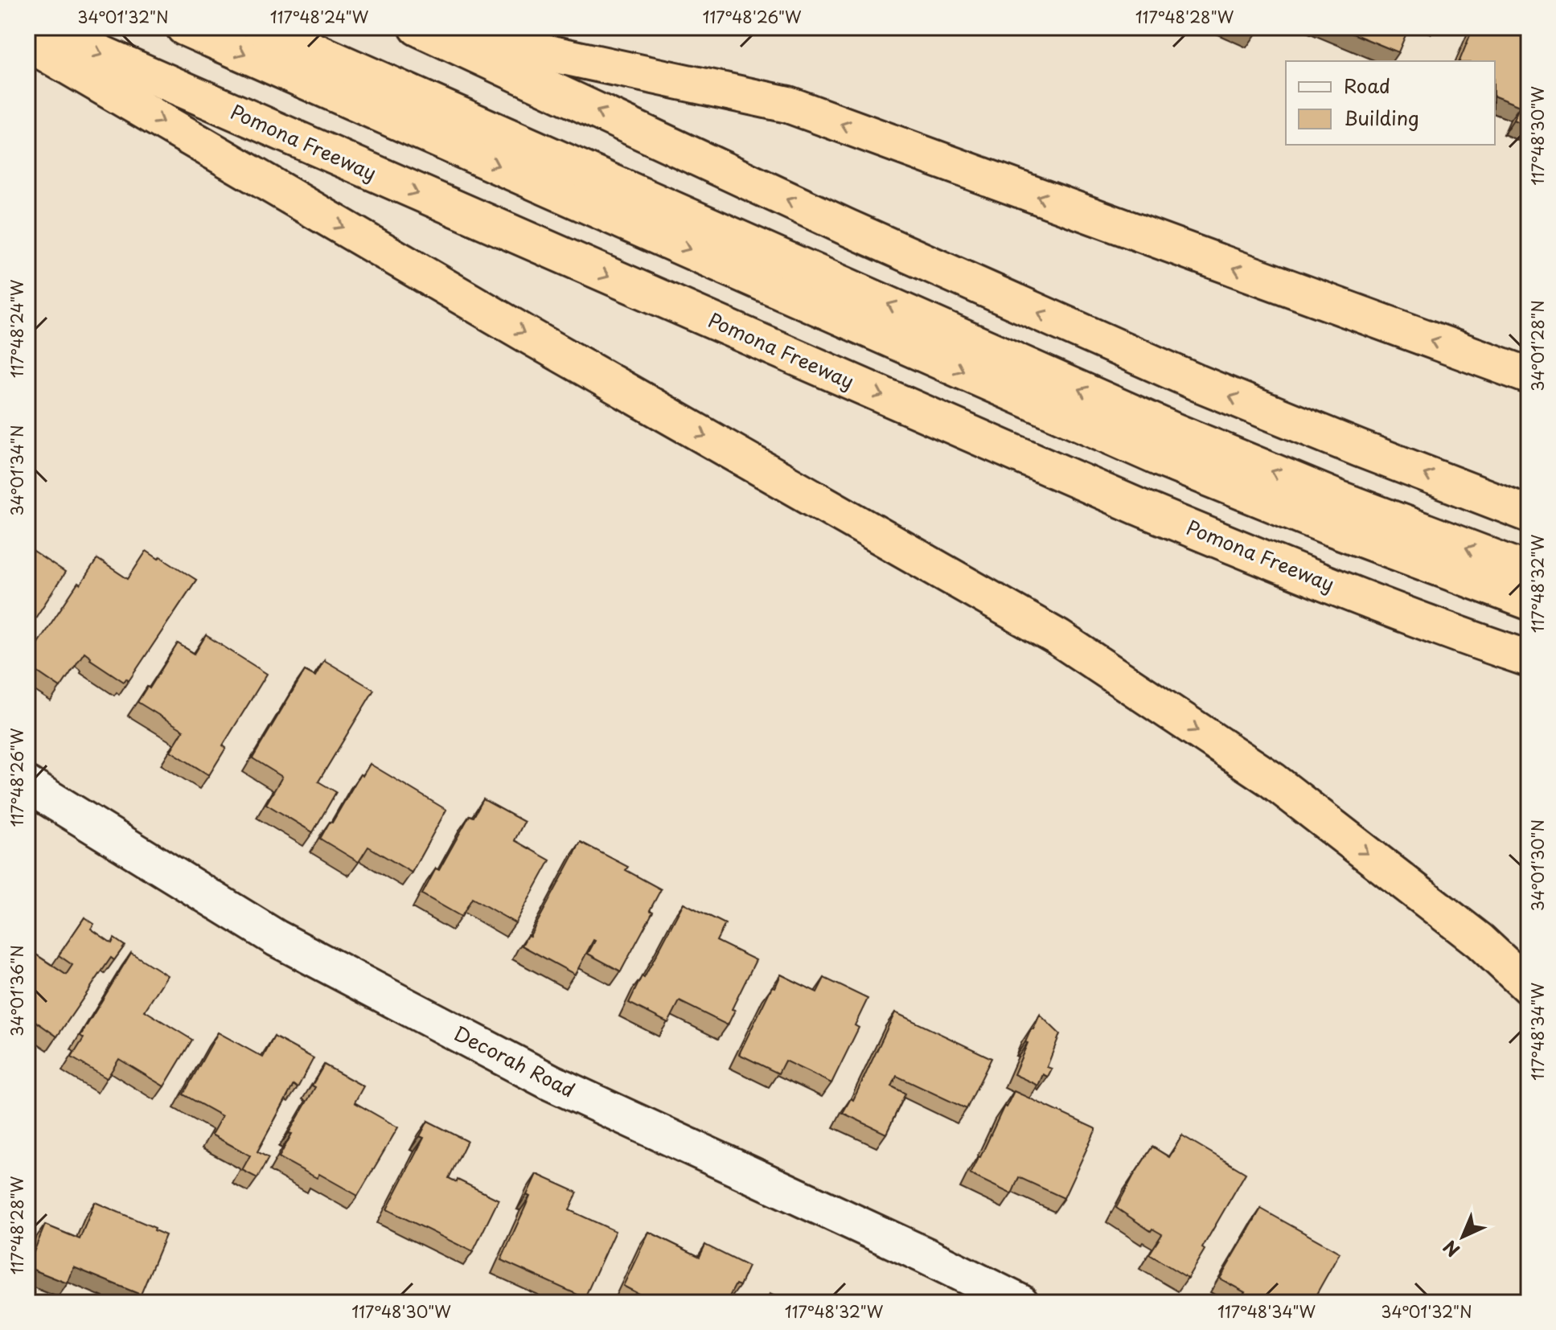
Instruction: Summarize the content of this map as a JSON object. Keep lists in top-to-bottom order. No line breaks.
{"streets":{"highway":["Pomona Freeway"],"street":["Decorah Road"]},"legend":["Road","Building"],"north":"bottom left","coordinates":["34°01'32\"N","117°48'24\"W","117°48'26\"W","117°48'28\"W","117°48'30\"W","34°01'28\"N","34°01'34\"N","117°48'32\"W","34°01'30\"N","34°01'36\"N","117°48'34\"W"]}
